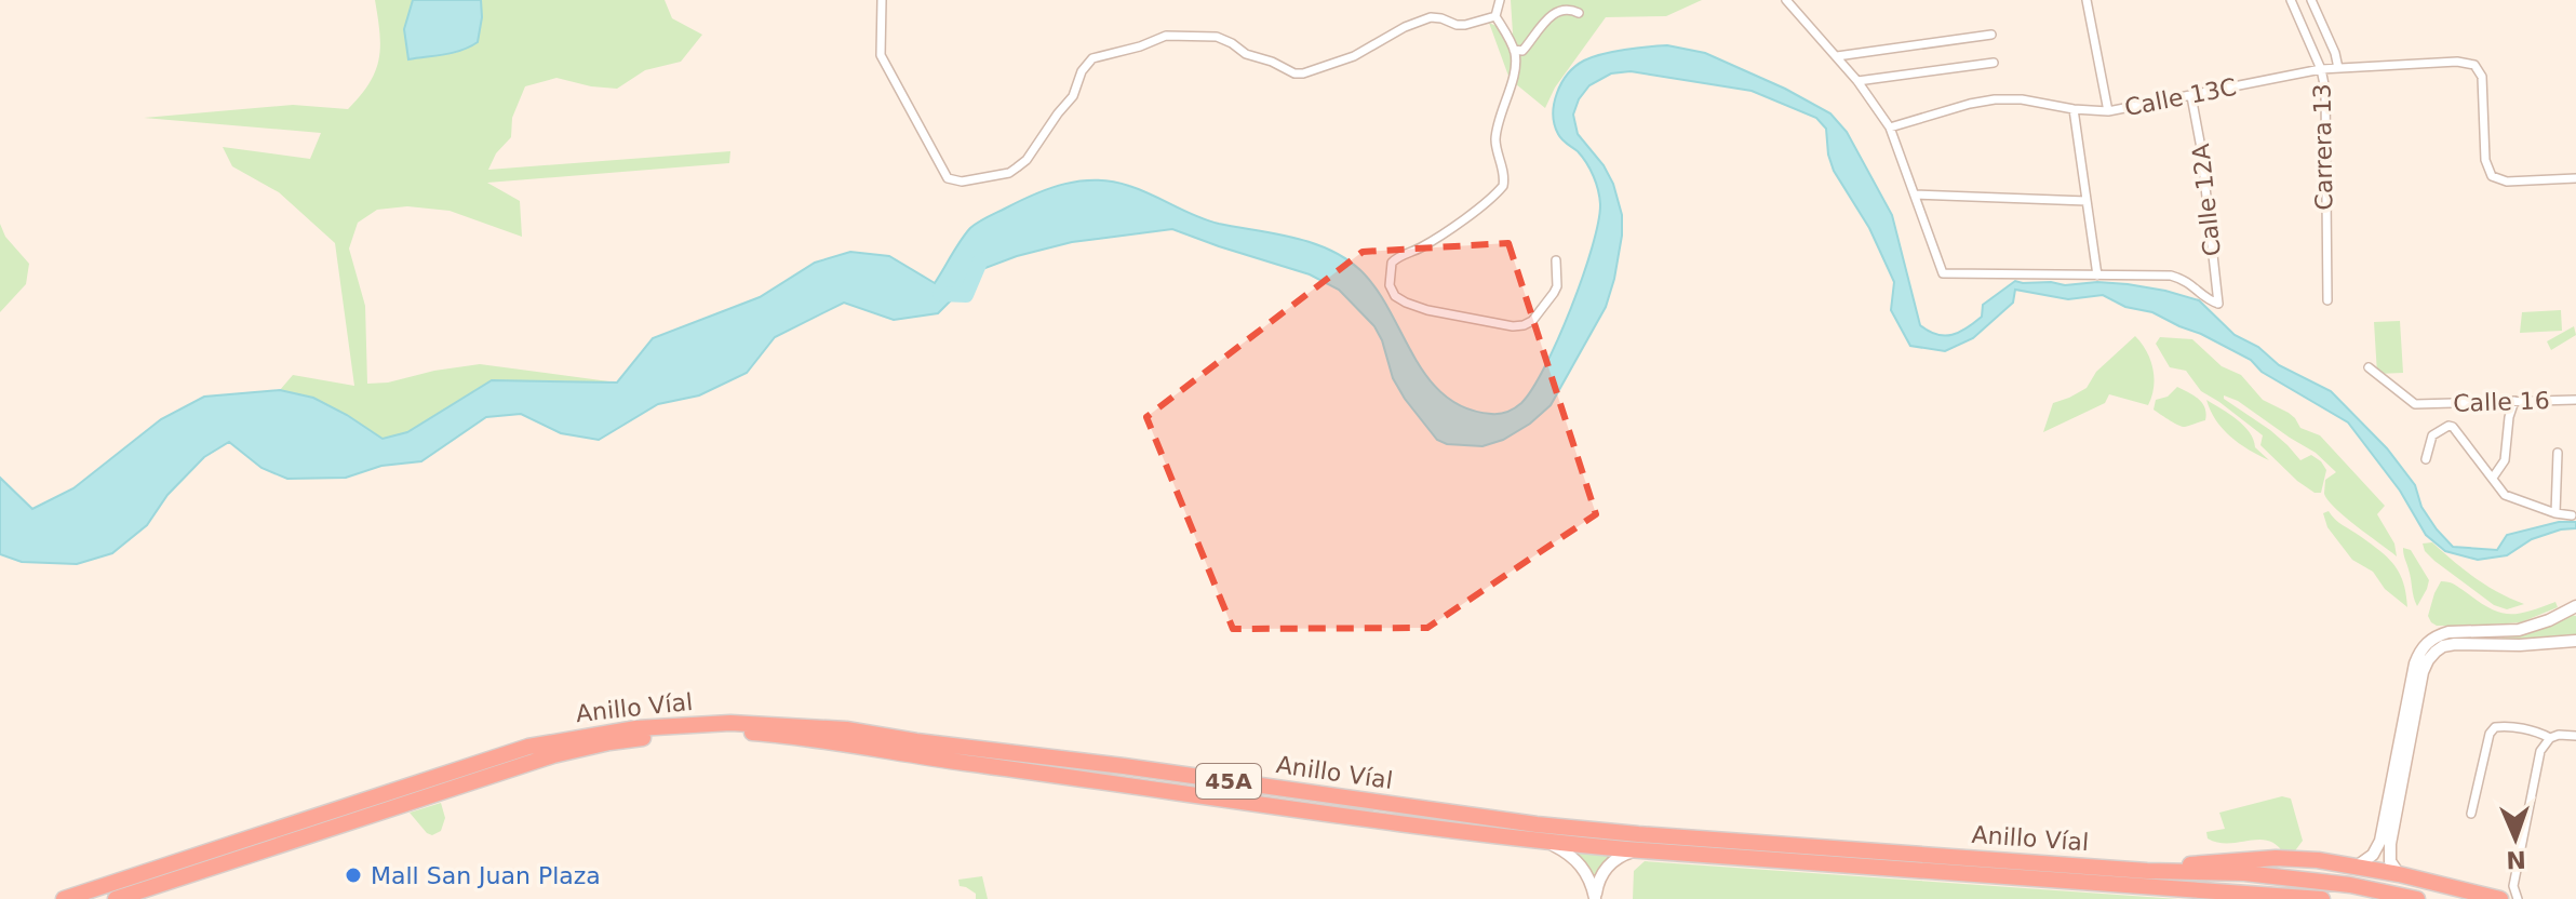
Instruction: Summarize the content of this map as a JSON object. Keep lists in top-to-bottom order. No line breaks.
{"streets":{"highway":["Anillo Víal","45A"],"street":["Calle 13C","Carrera 13","Calle 12A","Calle 16"]},"crossings":[["Calle 13C","Carrera 13"],["Calle 13C","Calle 12A"]],"places":["Mall San Juan Plaza"],"north":"bottom"}
